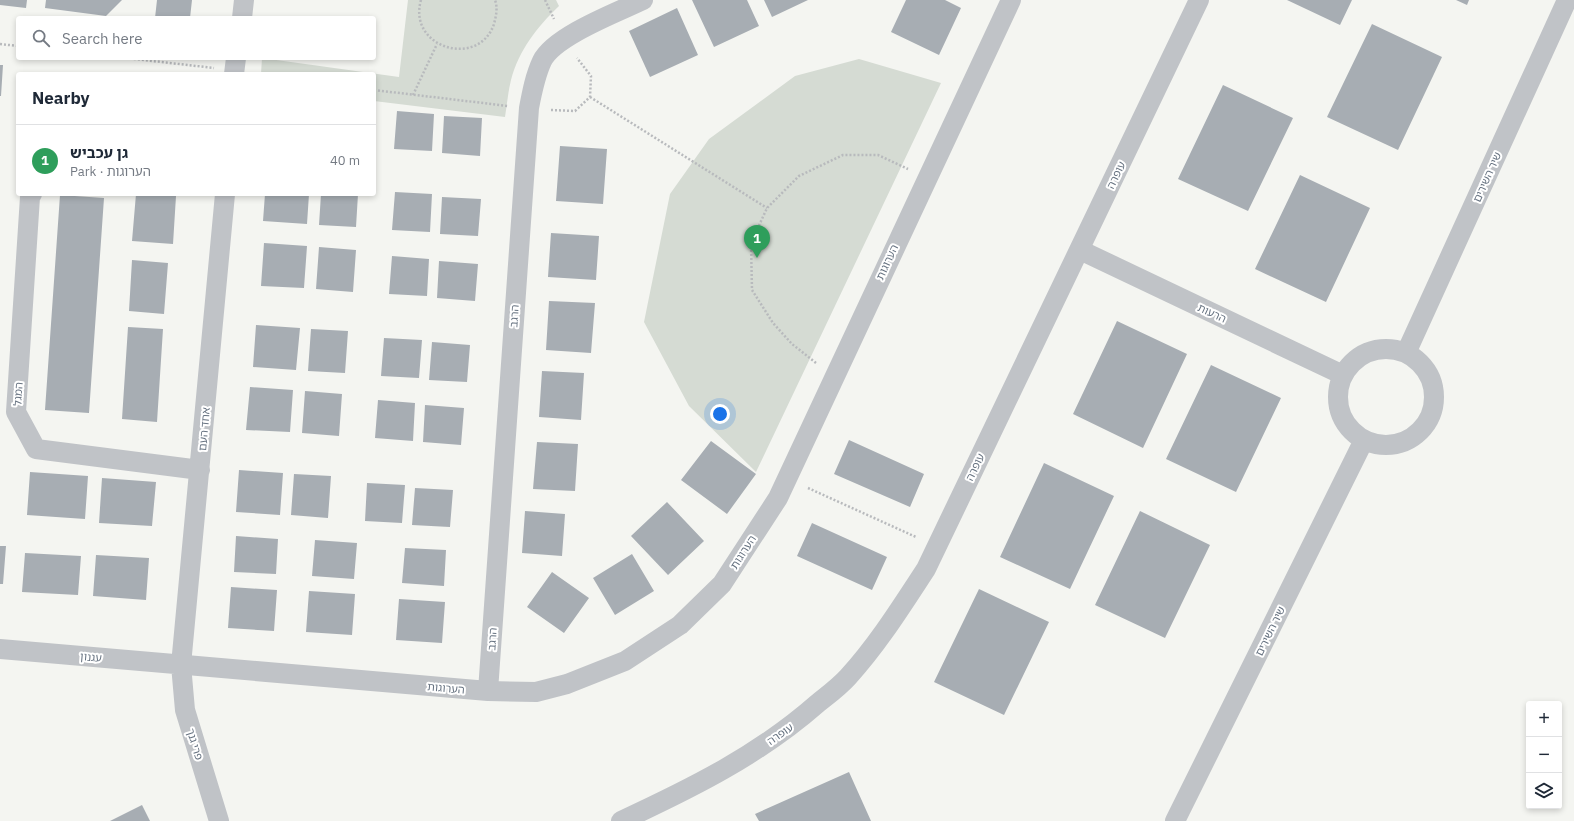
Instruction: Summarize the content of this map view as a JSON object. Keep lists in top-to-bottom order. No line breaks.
{"streets":{"street":["עופרה","שיר השירים","הערוגות","הרעות","הרגב","המגל","אחד העם","עגנון","פרי גנך"]},"crossings":[["עופרה","הרעות"],["שיר השירים","הרעות"],["הערוגות","הרגב"],["הערוגות","אחד העם"],["הערוגות","עגנון"],["הערוגות","פרי גנך"],["המגל","אחד העם"],["אחד העם","עגנון"],["אחד העם","פרי גנך"],["עגנון","פרי גנך"]],"page":{"search":"Search here","heading":"Nearby","list":[{"mark":"1","name":"גן עכביש","note":"Park · הערוגות","value":"40 m"}],"pins":"1","map_buttons":["+","−"]}}
